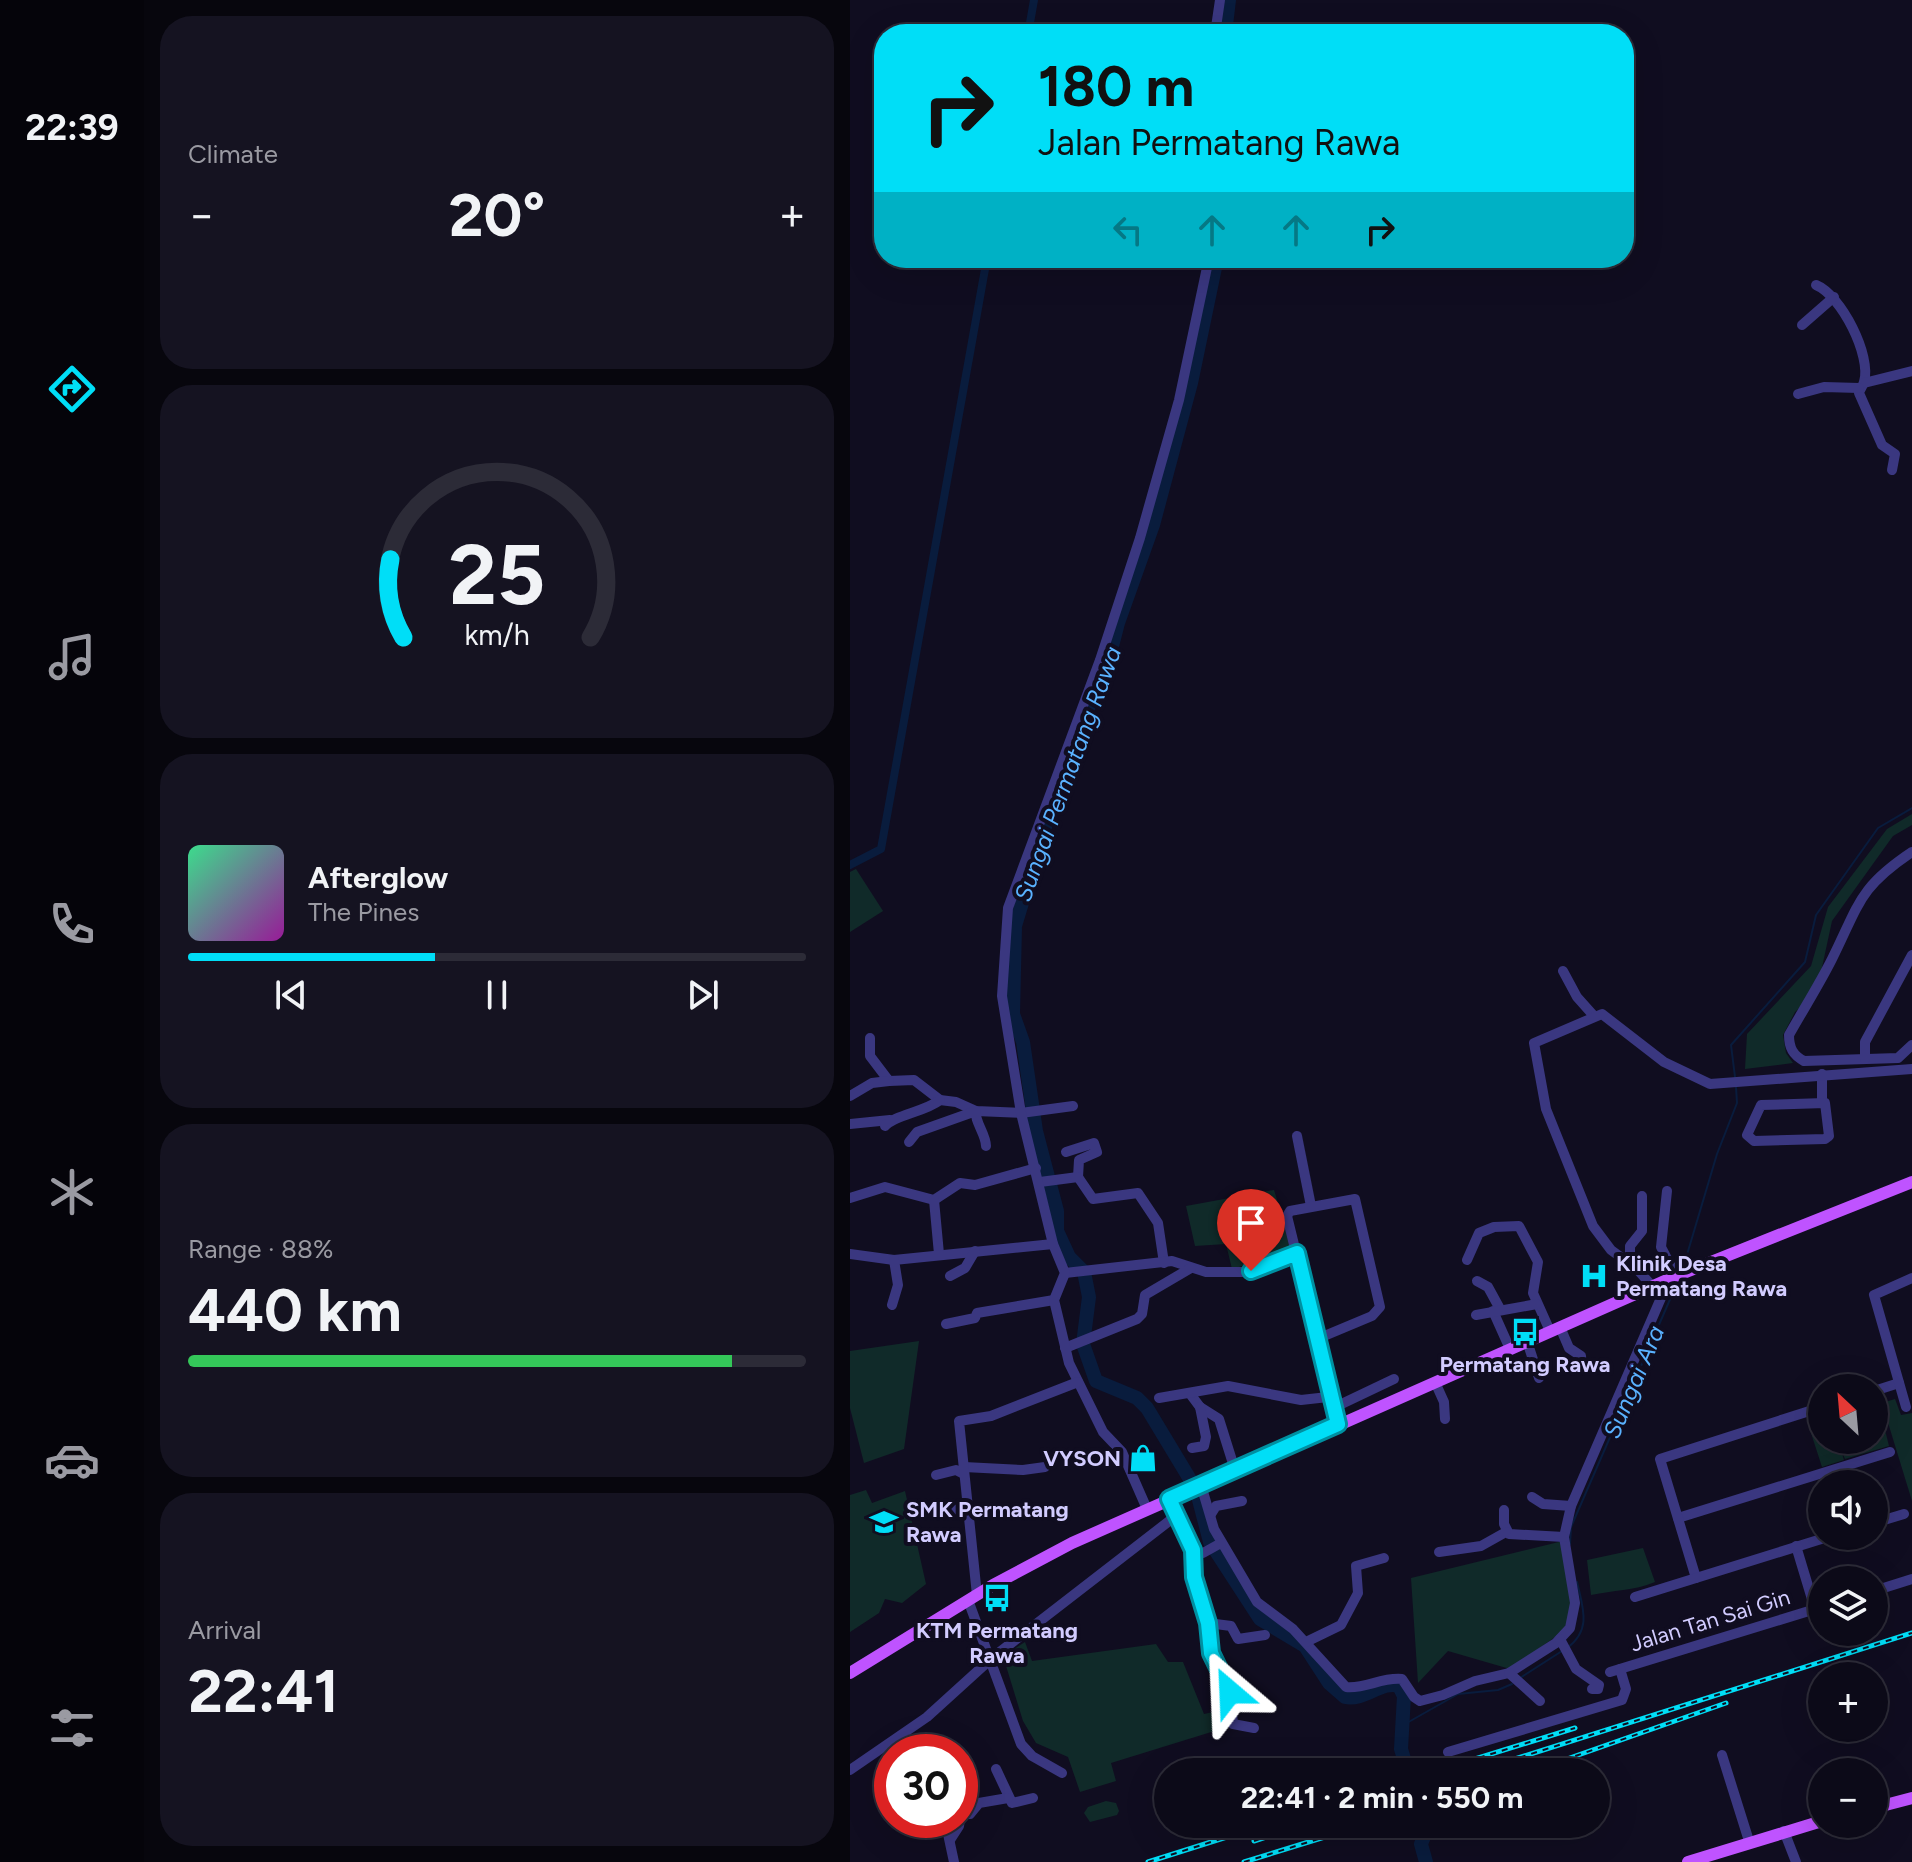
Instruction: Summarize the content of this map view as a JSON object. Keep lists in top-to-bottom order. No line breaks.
{"streets":{"street":["Jalan Tan Sai Gin"]},"water":["Sungai Permatang Rawa","Sungai Ara"],"places":{"hospital":["Klinik Desa Permatang Rawa"],"bus stop":["Permatang Rawa","KTM Permatang Rawa"],"shop":["VYSON"],"school or university":["SMK Permatang Rawa"]},"north":"top left","page":{"tabs":"22:39","tile":["Climate",["Range · 88%","440 km"],["Arrival","22:41"]],"turn":["180 m","Jalan Permatang Rawa"],"heat":["−","20°","+"],"song":["Afterglow","The Pines"],"map_buttons":["+","−"],"limit":"30","trip":"22:41 · 2 min · 550 m","gauge":["25","km/h"]}}
